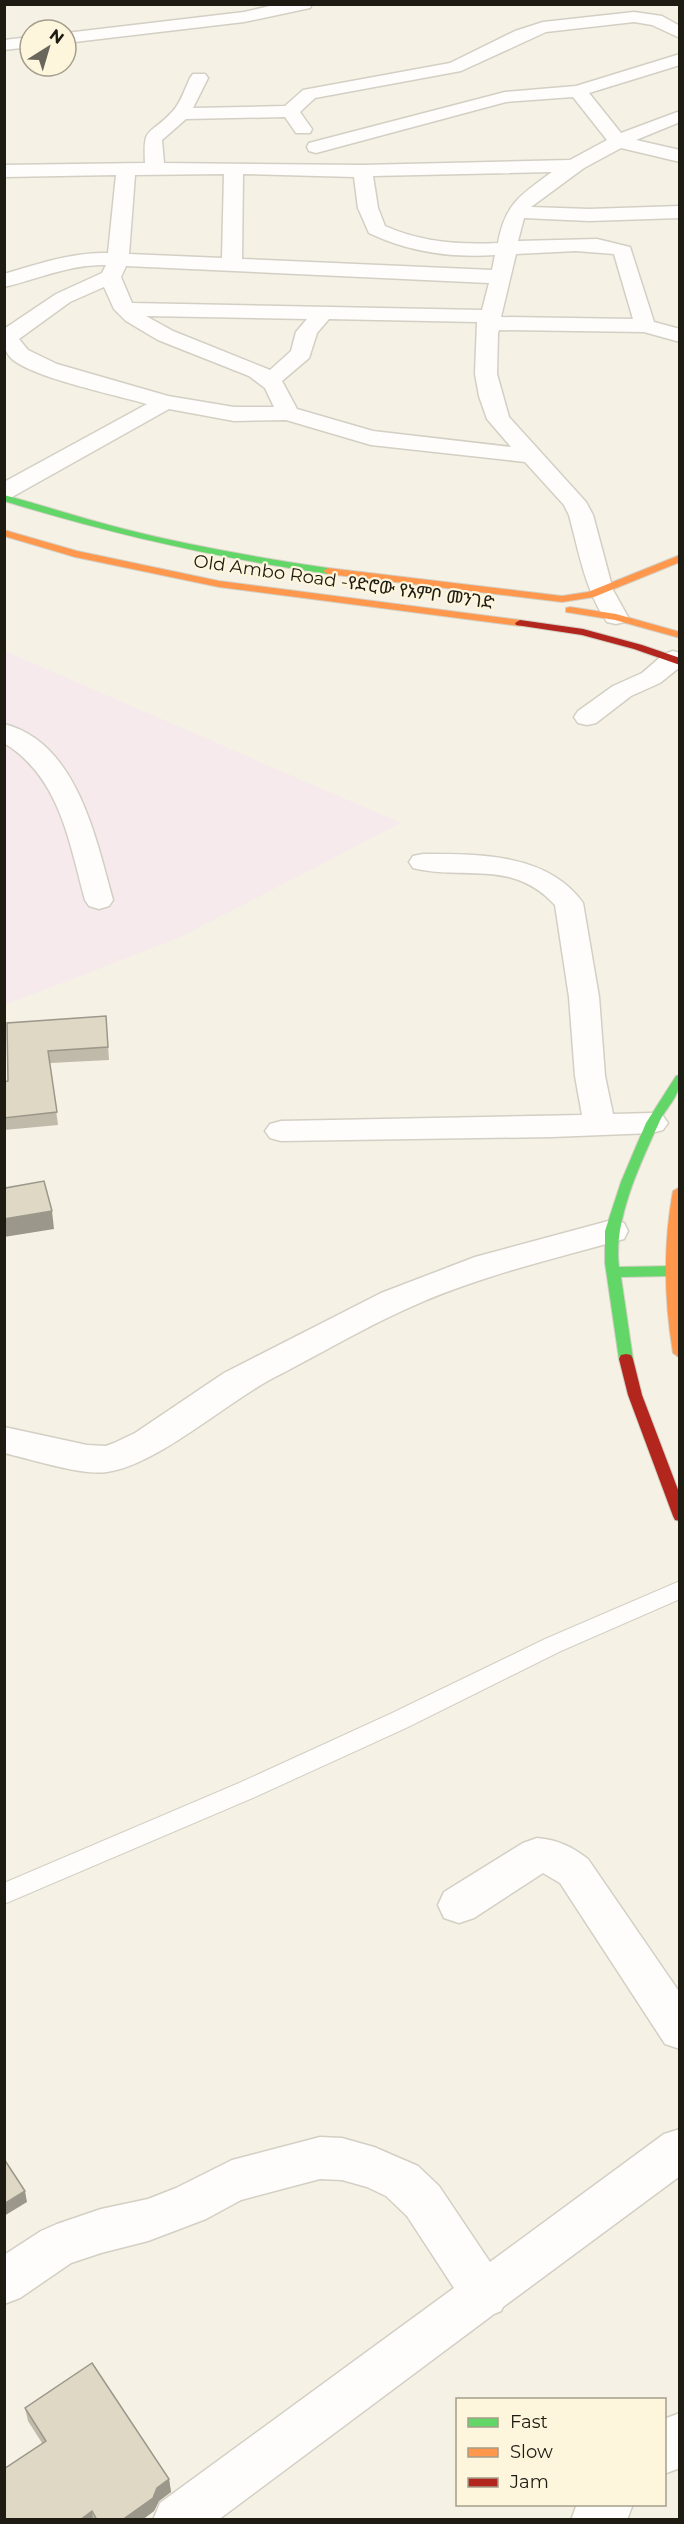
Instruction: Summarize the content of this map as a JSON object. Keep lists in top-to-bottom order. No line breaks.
{"streets":{"main road":["Old Ambo Road -የድሮው የአምቦ መንገድ"]},"legend":["Fast","Slow","Jam"],"north":"top right"}
